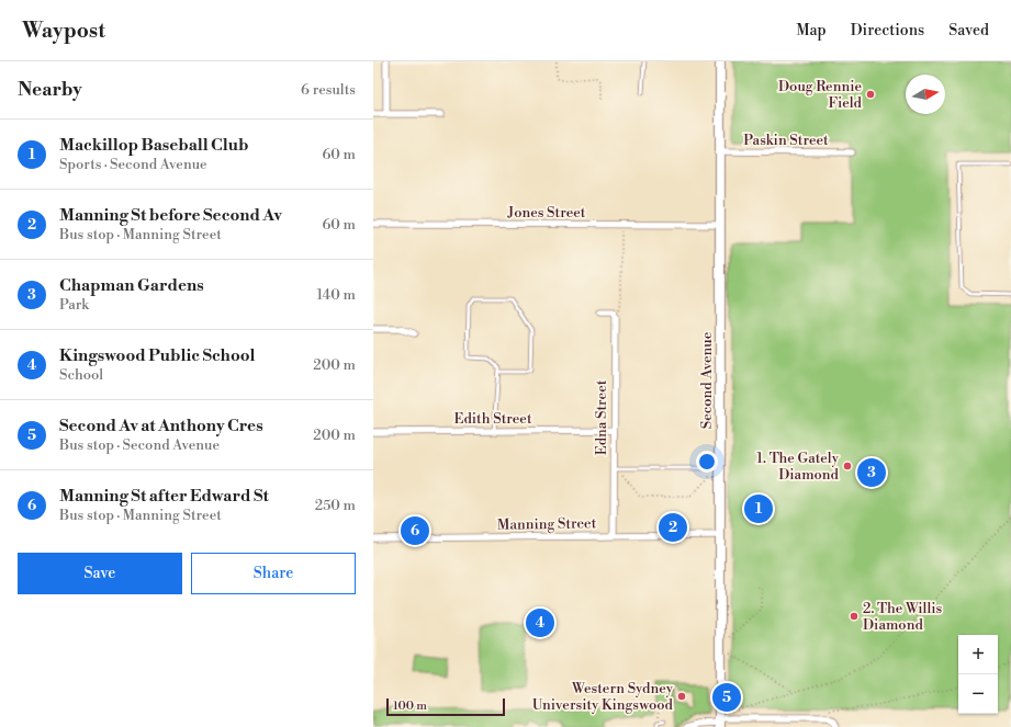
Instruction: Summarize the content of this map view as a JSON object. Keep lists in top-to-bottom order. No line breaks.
{"streets":{"street":["Paskin Street","Jones Street","Second Avenue","Edna Street","Edith Street","Manning Street"]},"crossings":[["Paskin Street","Second Avenue"],["Jones Street","Second Avenue"],["Second Avenue","Manning Street"],["Edna Street","Edith Street"],["Edna Street","Manning Street"]],"places":["Doug Rennie Field","1. The Gately Diamond","2. The Willis Diamond","Western Sydney University Kingswood"],"scale_bar":"100 m","north":"right","page":{"header":"Waypost","nav":["Map","Directions","Saved"],"heading":["Nearby","6 results"],"list":[{"mark":"1","name":"Mackillop Baseball Club","note":"Sports · Second Avenue","value":"60 m"},{"mark":"2","name":"Manning St before Second Av","note":"Bus stop · Manning Street","value":"60 m"},{"mark":"3","name":"Chapman Gardens","note":"Park","value":"140 m"},{"mark":"4","name":"Kingswood Public School","note":"School","value":"200 m"},{"mark":"5","name":"Second Av at Anthony Cres","note":"Bus stop · Second Avenue","value":"200 m"},{"mark":"6","name":"Manning St after Edward St","note":"Bus stop · Manning Street","value":"250 m"}],"pins":["3","1","2","6","4","5"],"buttons":["Save","Share"],"map_buttons":["+","−"],"scale":"100 m"}}
